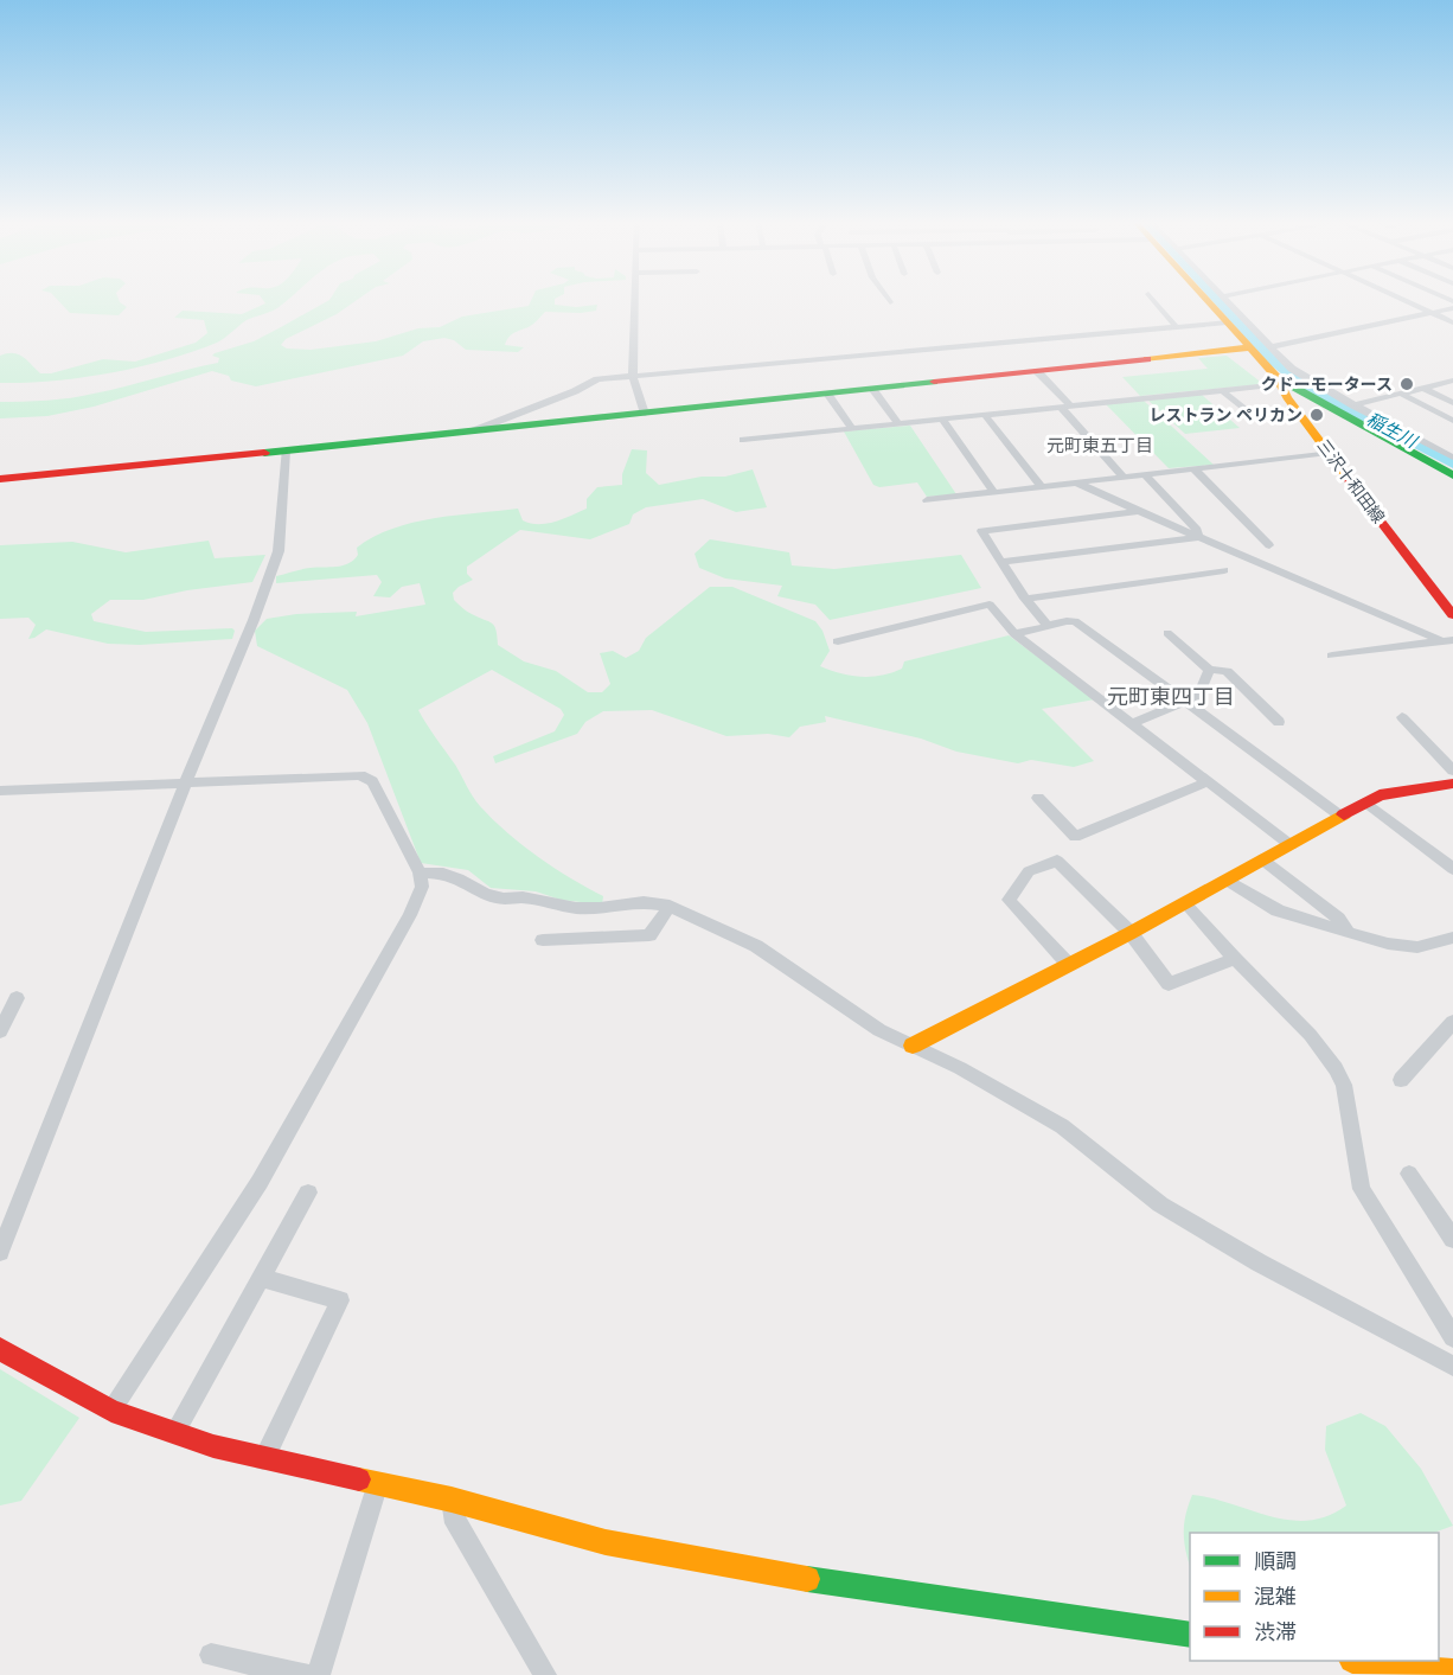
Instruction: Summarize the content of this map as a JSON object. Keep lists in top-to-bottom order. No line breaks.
{"streets":{"street":["三沢十和田線"]},"districts":["元町東五丁目","元町東四丁目"],"water":["稲生川"],"places":["クドーモータース","レストラン ペリカン"],"legend":["順調","混雑","渋滞"]}
